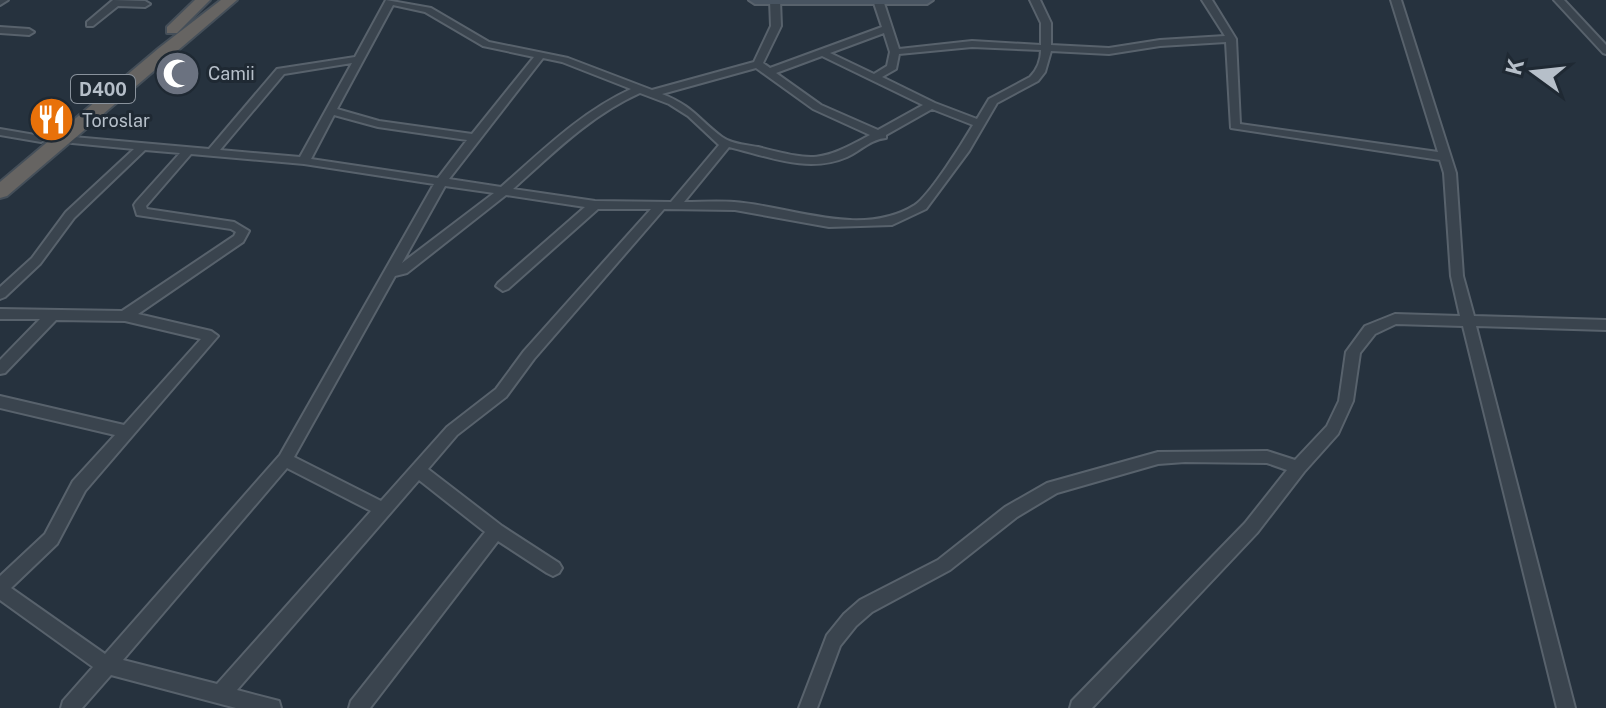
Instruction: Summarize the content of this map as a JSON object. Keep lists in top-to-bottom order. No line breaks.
{"streets":{"highway":["D400"]},"places":{"mosque":["Camii"],"restaurant":["Toroslar"]},"north":"left"}
